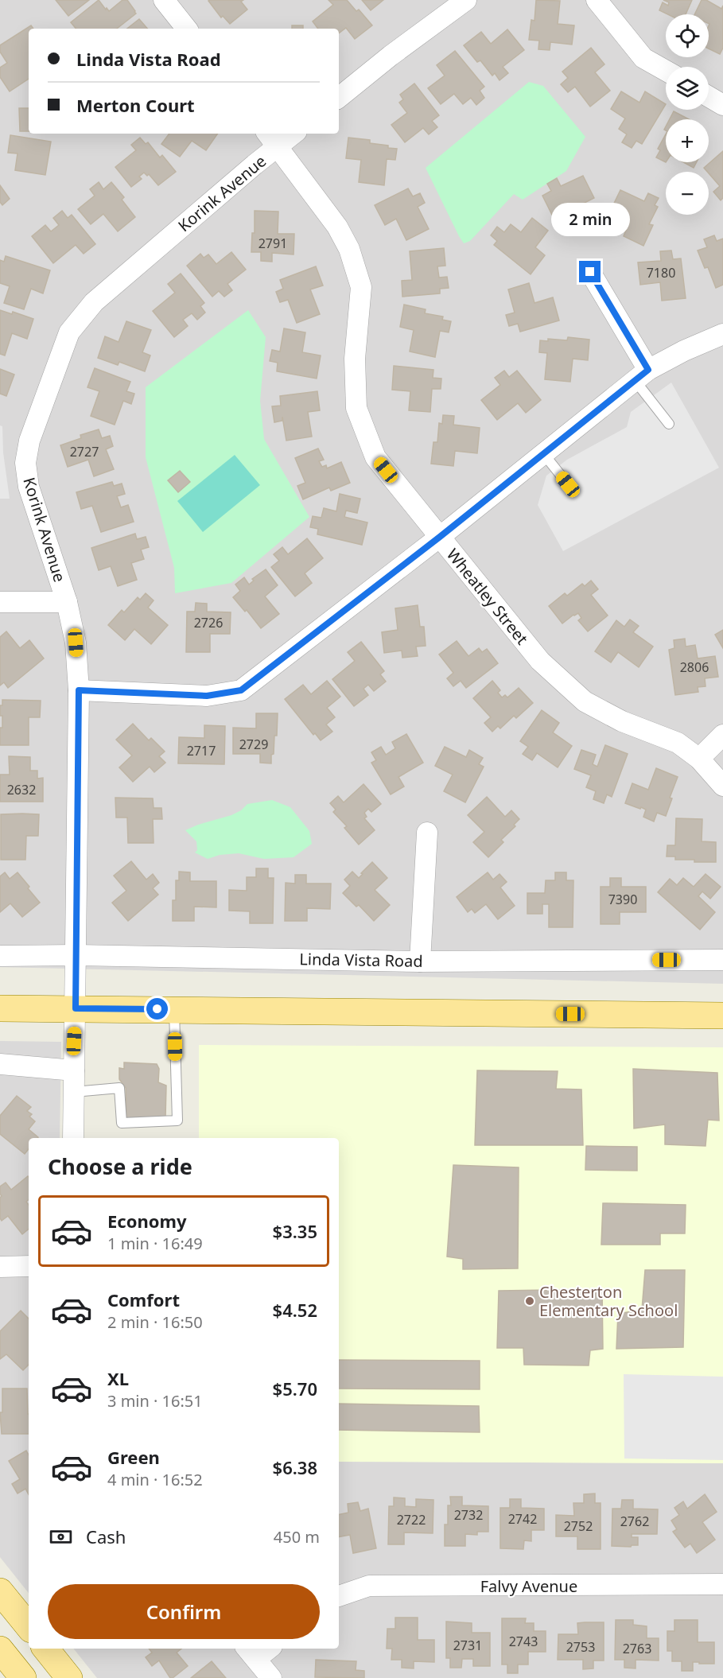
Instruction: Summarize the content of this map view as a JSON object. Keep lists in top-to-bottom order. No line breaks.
{"streets":{"street":["Korink Avenue","Wheatley Street","Linda Vista Road","Falvy Avenue"]},"crossings":[["Korink Avenue","Wheatley Street"],["Korink Avenue","Linda Vista Road"]],"places":["Chesterton Elementary School"],"house_numbers":["2791","7180","2727","2726","2806","2729","2717","2632","7390","2732","2742","2722","2762","2752","2743","2731","2753","2763"],"page":{"map_buttons":["+","−"],"banner":["Linda Vista Road","Merton Court"],"bubble":"2 min","heading":"Choose a ride","list":[{"name":"Economy","note":"1 min · 16:49","value":"$3.35"},{"name":"Comfort","note":"2 min · 16:50","value":"$4.52"},{"name":"XL","note":"3 min · 16:51","value":"$5.70"},{"name":"Green","note":"4 min · 16:52","value":"$6.38"}],"pay":["Cash","450 m"],"buttons":"Confirm"}}
